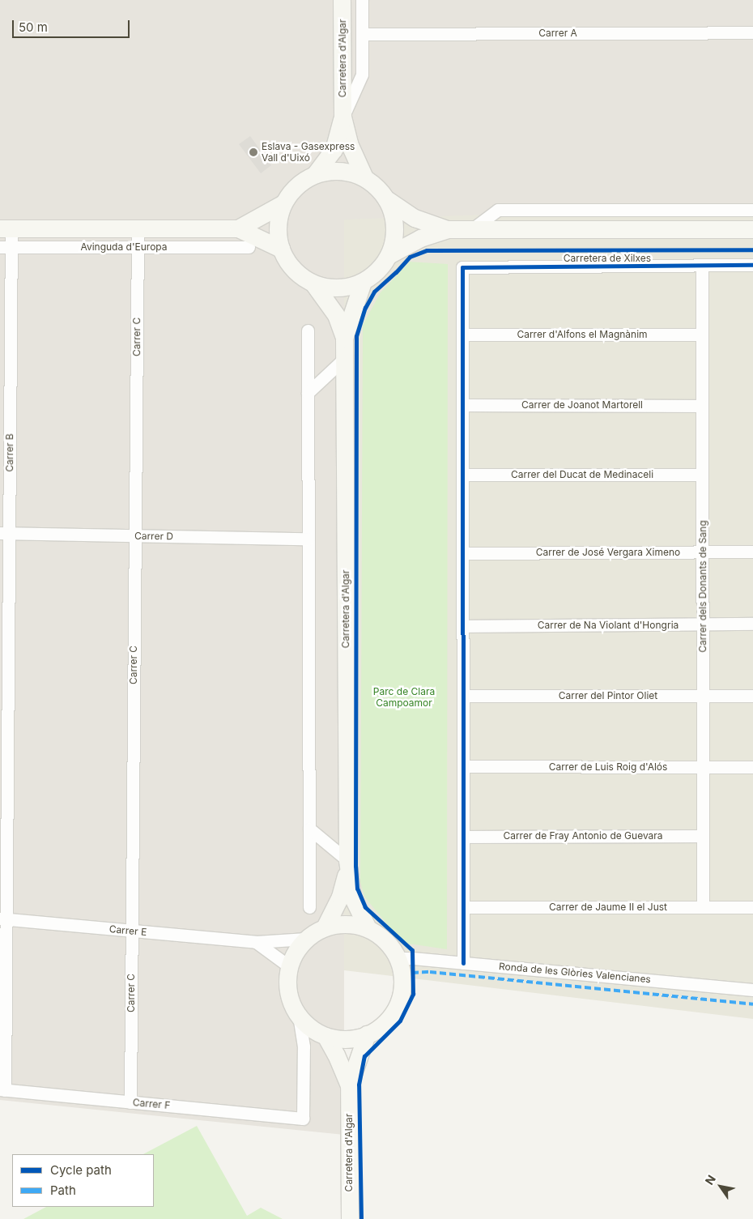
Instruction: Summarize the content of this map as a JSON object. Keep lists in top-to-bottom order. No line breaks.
{"streets":{"main road":["Carretera d'Algar","Avinguda d'Europa"],"street":["Carrer A","Carretera de Xilxes","Carrer d'Alfons el Magnànim","Carrer C","Carrer de Joanot Martorell","Carrer B","Carrer del Ducat de Medinaceli","Carrer D","Carrer de José Vergara Ximeno","Carrer dels Donants de Sang","Carrer de Na Violant d'Hongria","Carrer del Pintor Oliet","Carrer de Luis Roig d'Alós","Carrer de Fray Antonio de Guevara","Carrer de Jaume II el Just","Carrer E","Ronda de les Glòries Valencianes","Carrer F"]},"crossings":[["Carrer A","Carretera d'Algar"],["Carretera d'Algar","Avinguda d'Europa"],["Carretera d'Algar","Carrer E"],["Carretera d'Algar","Ronda de les Glòries Valencianes"],["Carretera d'Algar","Carrer F"],["Avinguda d'Europa","Carrer C"],["Avinguda d'Europa","Carrer B"],["Carretera de Xilxes","Carrer d'Alfons el Magnànim"],["Carretera de Xilxes","Carrer dels Donants de Sang"],["Carrer d'Alfons el Magnànim","Carrer dels Donants de Sang"],["Carrer C","Carrer D"],["Carrer C","Carrer E"],["Carrer C","Carrer F"],["Carrer de Joanot Martorell","Carrer dels Donants de Sang"],["Carrer B","Carrer D"],["Carrer B","Carrer E"],["Carrer B","Carrer F"],["Carrer del Ducat de Medinaceli","Carrer dels Donants de Sang"],["Carrer de José Vergara Ximeno","Carrer dels Donants de Sang"],["Carrer dels Donants de Sang","Carrer de Na Violant d'Hongria"],["Carrer dels Donants de Sang","Carrer del Pintor Oliet"],["Carrer dels Donants de Sang","Carrer de Luis Roig d'Alós"],["Carrer dels Donants de Sang","Carrer de Fray Antonio de Guevara"],["Carrer dels Donants de Sang","Carrer de Jaume II el Just"],["Carrer E","Ronda de les Glòries Valencianes"],["Carrer E","Carrer F"],["Ronda de les Glòries Valencianes","Carrer F"]],"parks":["Parc de Clara Campoamor"],"places":["Eslava - Gasexpress Vall d'Uixó"],"legend":["Cycle path","Path"],"scale_bar":"50 m","north":"top left"}
